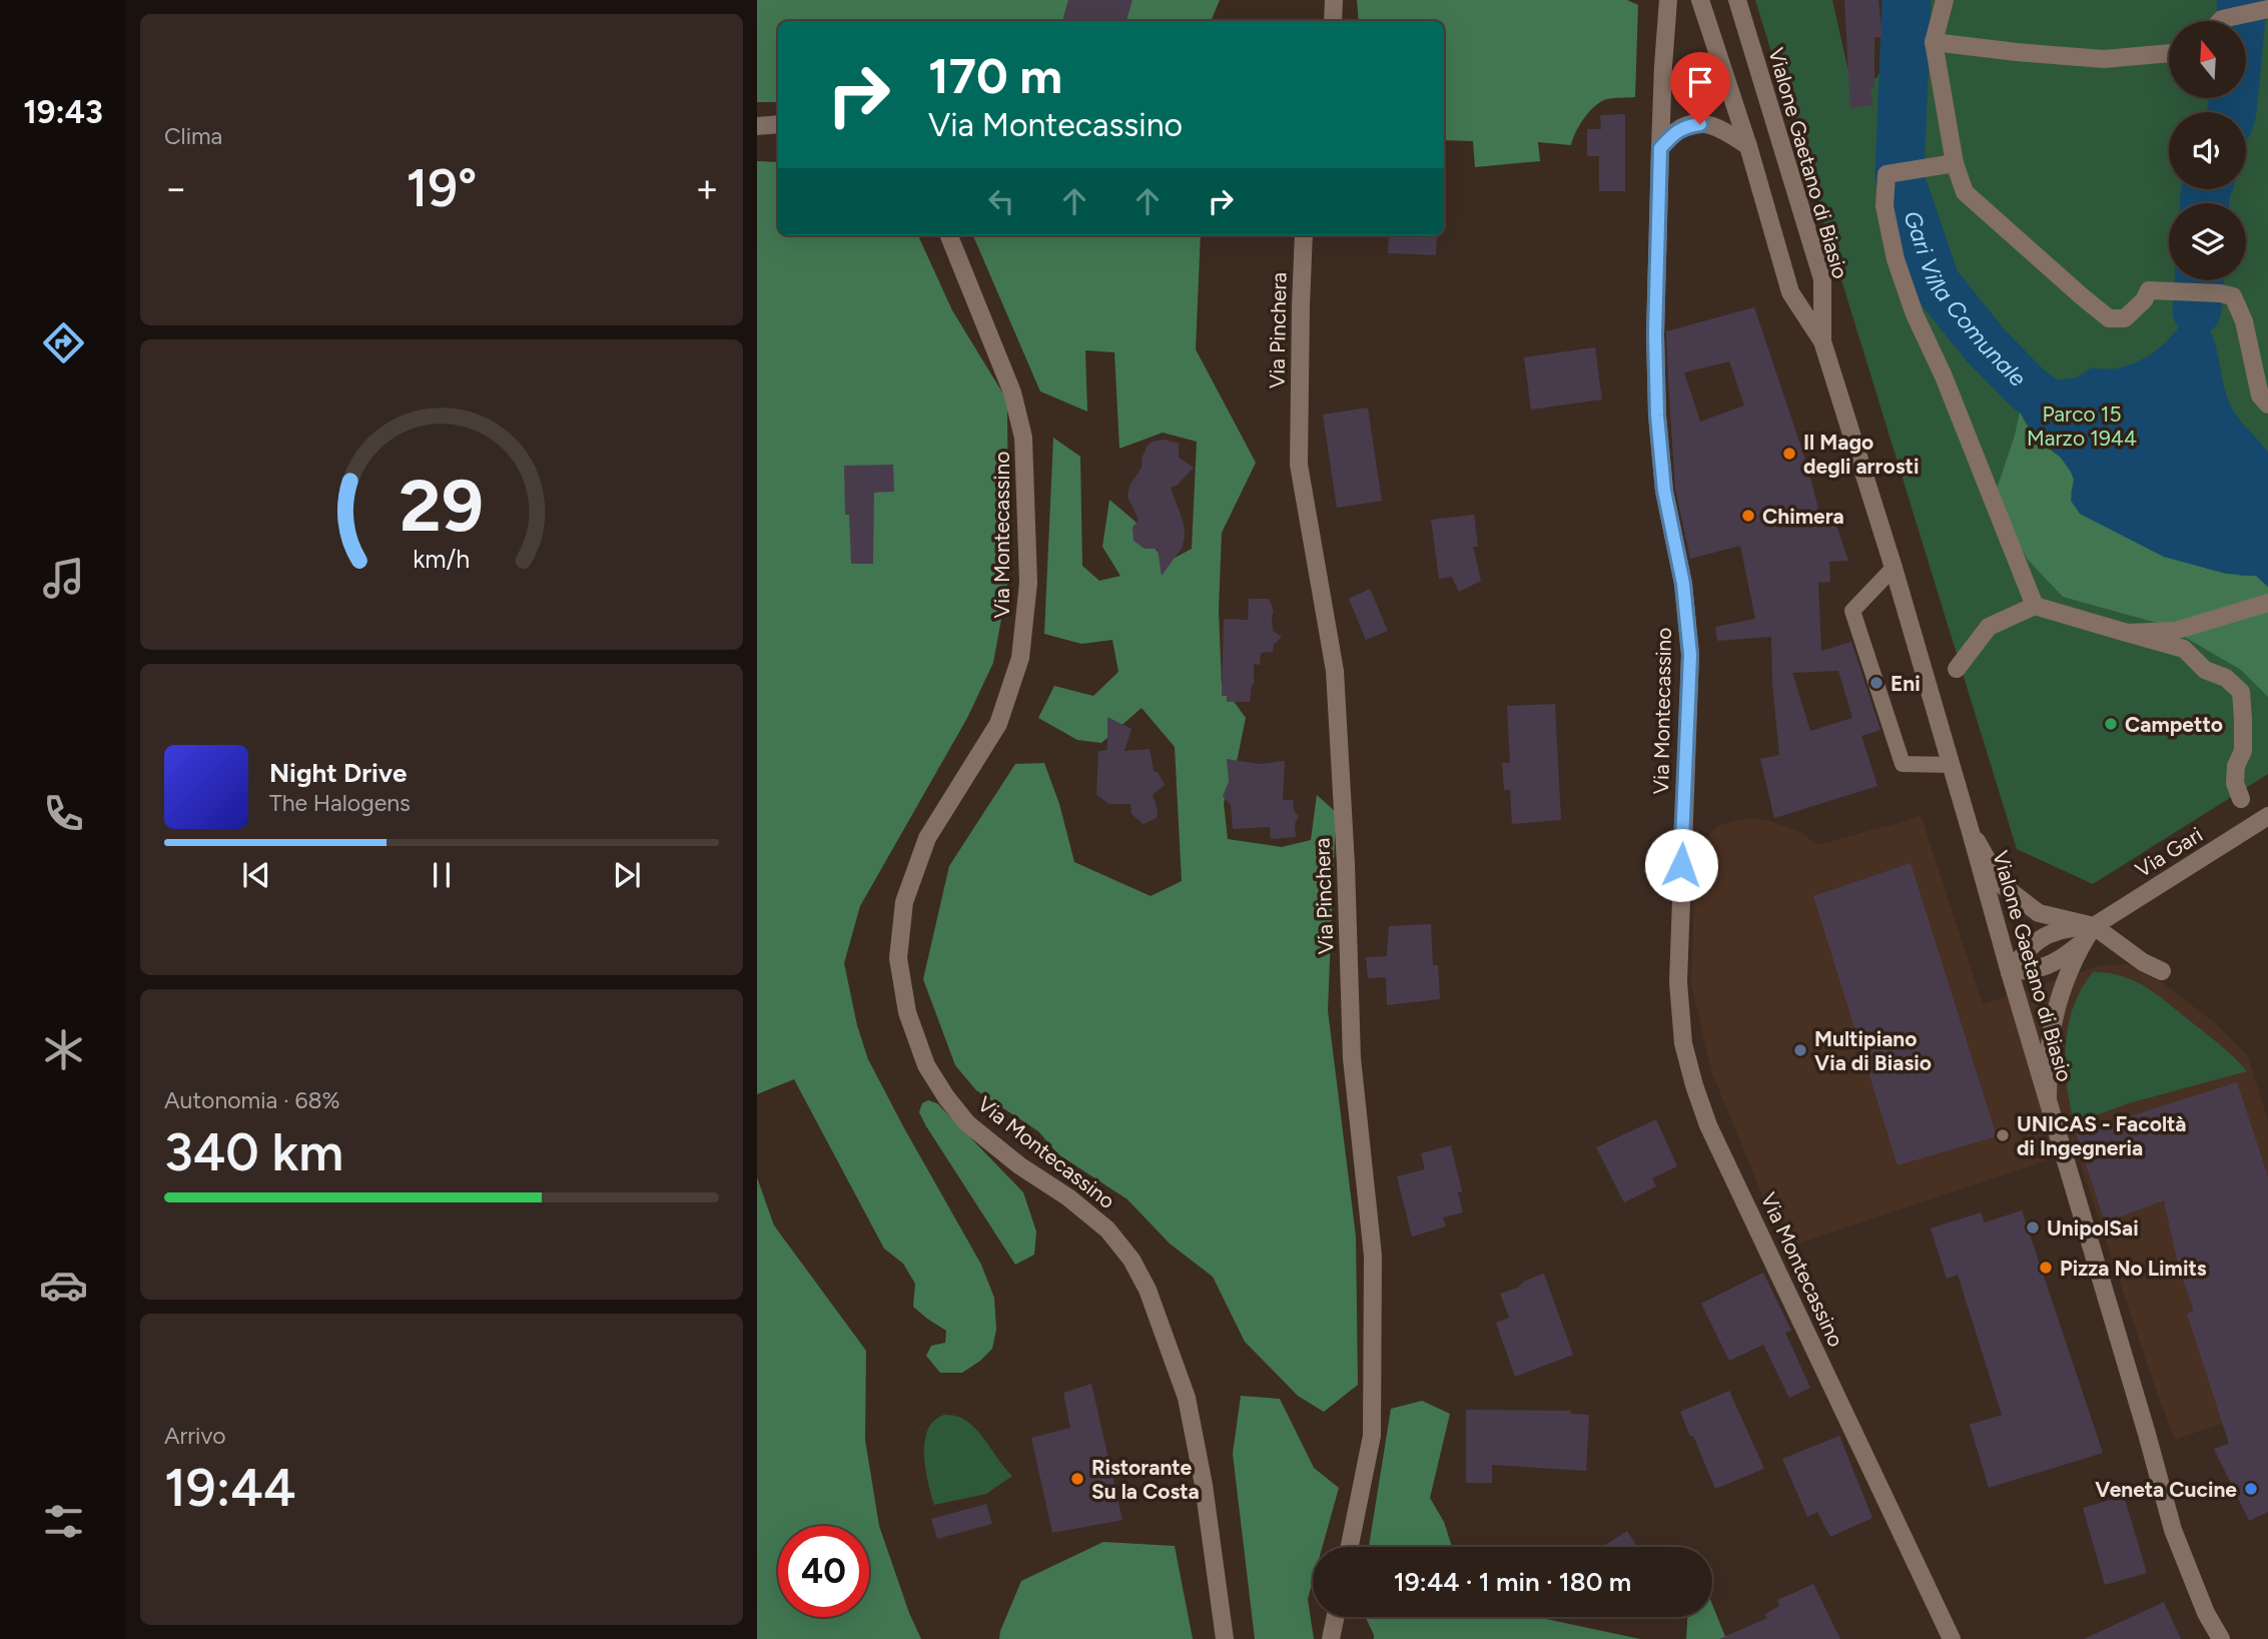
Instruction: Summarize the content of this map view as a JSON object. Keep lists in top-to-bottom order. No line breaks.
{"streets":{"street":["Vialone Gaetano di Biasio","Via Pinchera","Via Montecassino","Via Gari"]},"crossings":[["Vialone Gaetano di Biasio","Via Gari"]],"water":["Gari Villa Comunale"],"parks":["Parco 15 Marzo 1944"],"places":["Il Mago degli arrosti","Chimera","Eni","Campetto","Multipiano Via di Biasio","UNICAS - Facoltà di Ingegneria","UnipolSai","Pizza No Limits","Ristorante Su la Costa","Veneta Cucine"],"north":"top","page":{"tabs":"19:43","tile":["Clima",["Autonomia · 68%","340 km"],["Arrivo","19:44"]],"turn":["170 m","Via Montecassino"],"heat":["−","19°","+"],"song":["Night Drive","The Halogens"],"limit":"40","trip":"19:44 · 1 min · 180 m","gauge":["29","km/h"]}}
